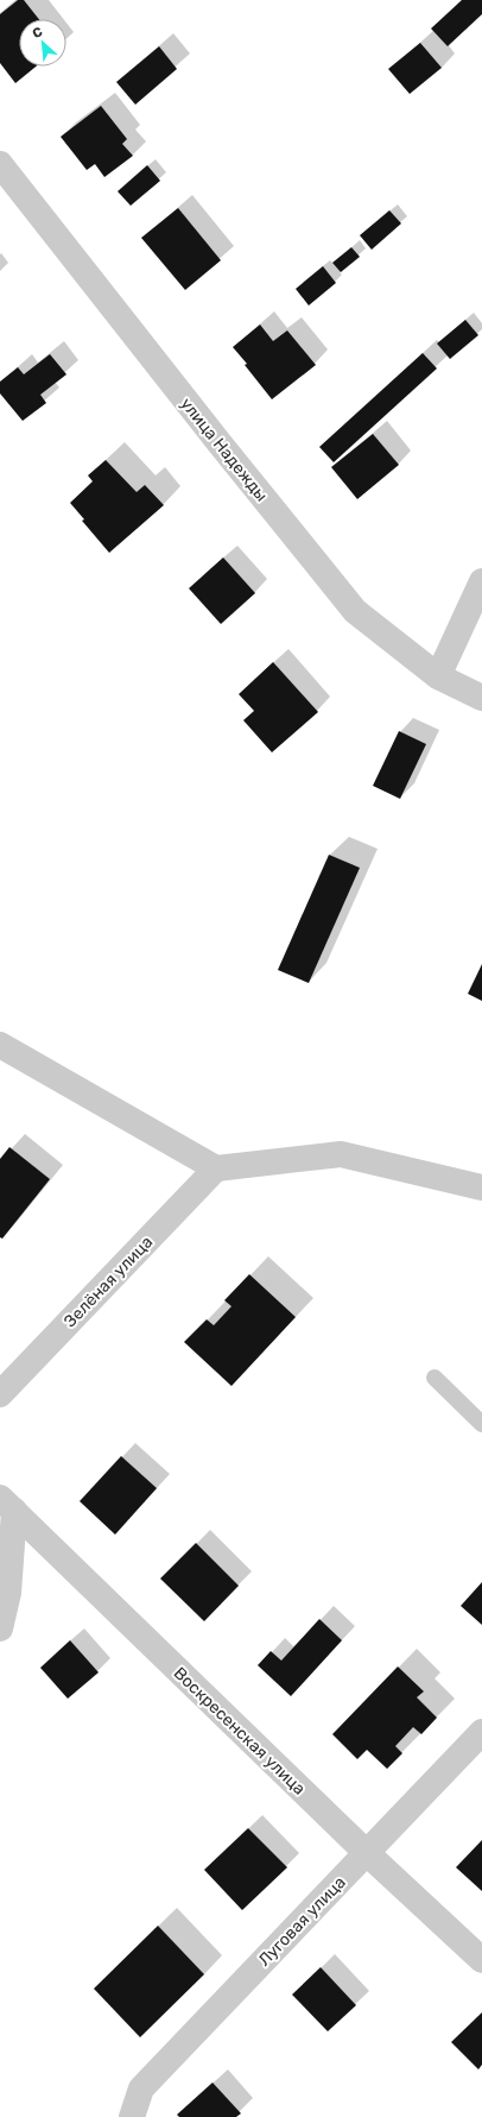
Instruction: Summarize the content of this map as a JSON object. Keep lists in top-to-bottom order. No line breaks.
{"streets":{"street":["улица Надежды","Зелёная улица","Воскресенская улица","Луговая улица"]},"crossings":[["Воскресенская улица","Луговая улица"]],"north":"top left"}
